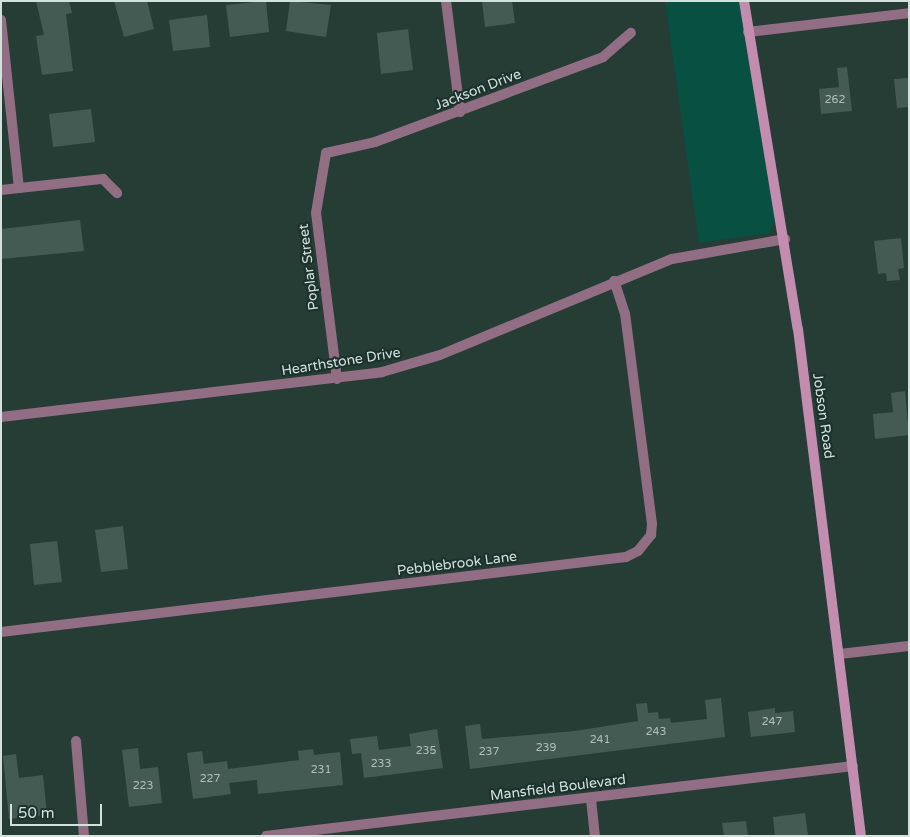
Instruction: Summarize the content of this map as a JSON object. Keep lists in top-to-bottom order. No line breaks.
{"streets":{"street":["Jackson Drive","Poplar Street","Hearthstone Drive","Jobson Road","Pebblebrook Lane","Mansfield Boulevard"]},"crossings":[["Jackson Drive","Poplar Street"],["Poplar Street","Hearthstone Drive"],["Hearthstone Drive","Jobson Road"],["Hearthstone Drive","Pebblebrook Lane"],["Jobson Road","Mansfield Boulevard"]],"house_numbers":["262","247","243","241","239","235","237","233","231","227","223"],"scale_bar":"50 m"}
